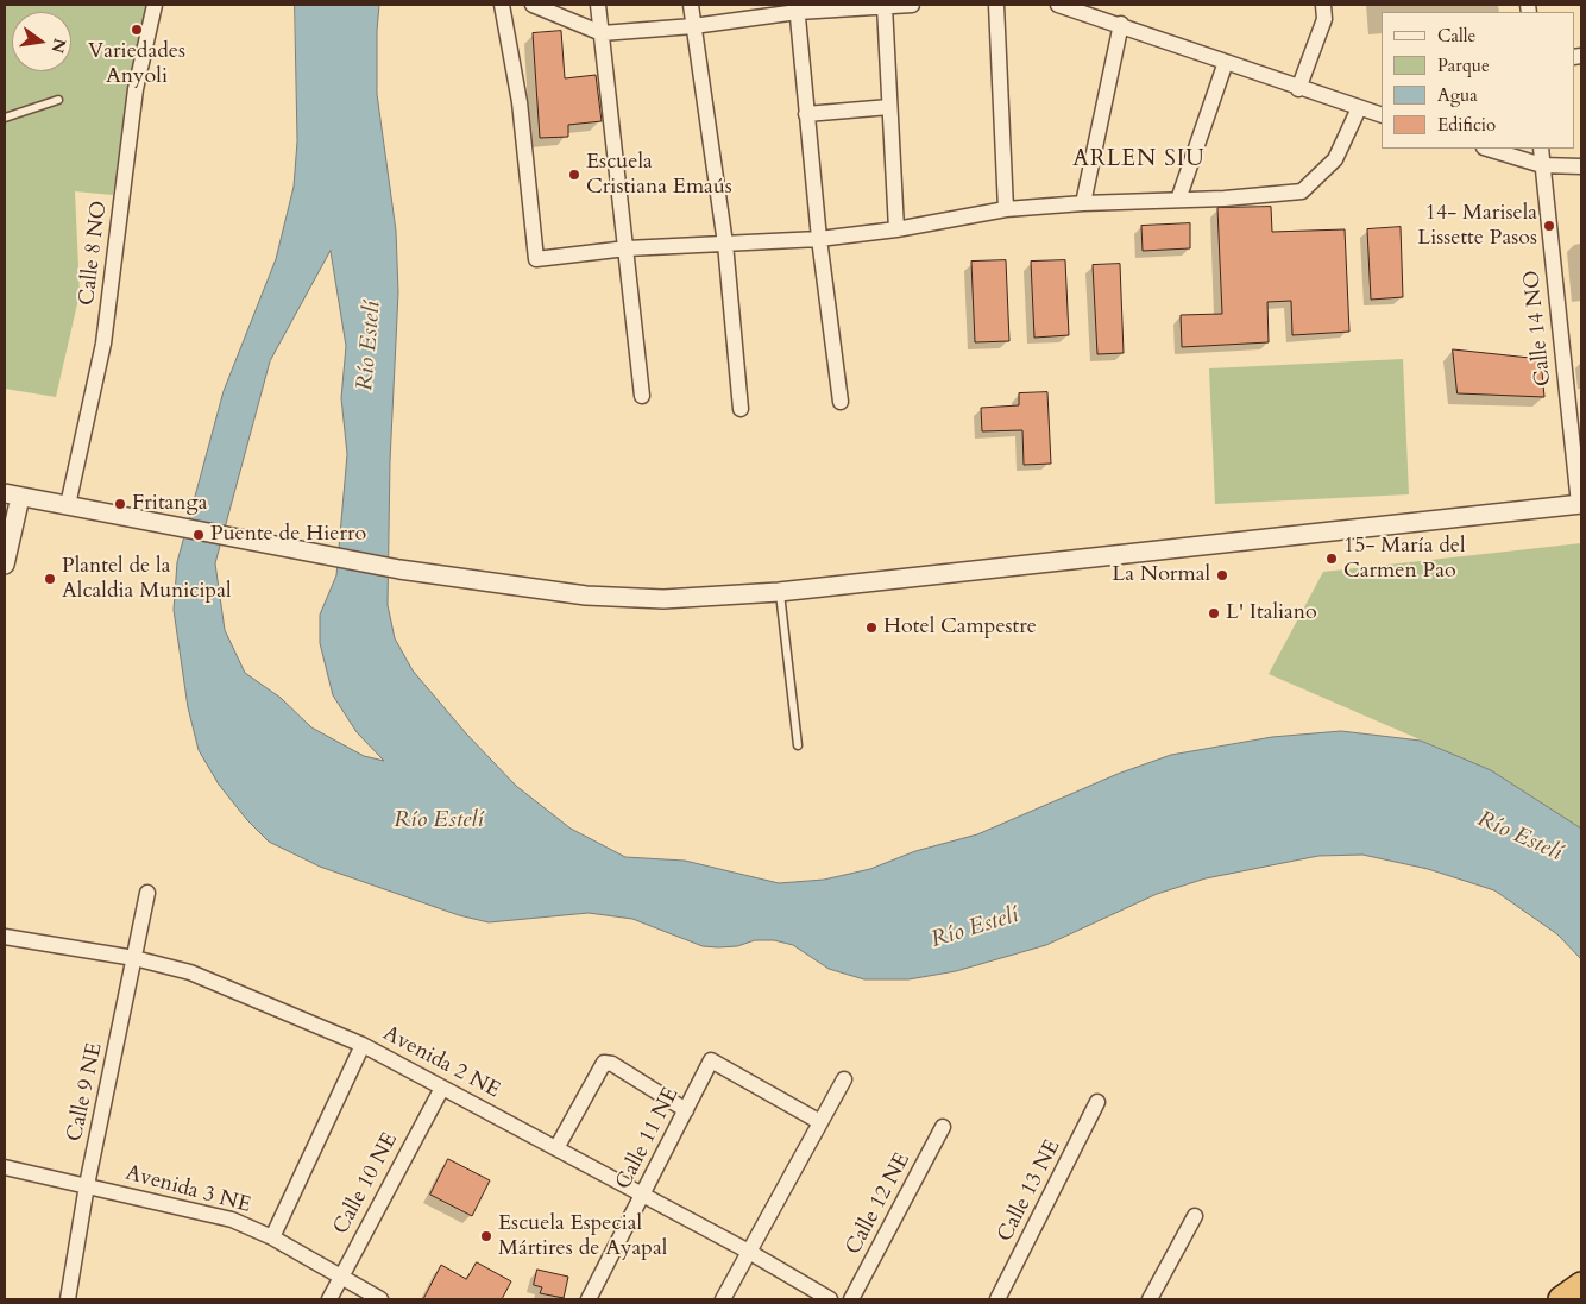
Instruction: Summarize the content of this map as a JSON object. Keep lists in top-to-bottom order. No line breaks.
{"streets":{"street":["Calle 8 NO","Calle 14 NO","Avenida 2 NE","Calle 9 NE","Calle 11 NE","Calle 10 NE","Avenida 3 NE","Calle 13 NE","Calle 12 NE"]},"crossings":[["Avenida 2 NE","Calle 9 NE"],["Avenida 2 NE","Calle 11 NE"],["Avenida 2 NE","Calle 10 NE"],["Calle 9 NE","Avenida 3 NE"],["Calle 10 NE","Avenida 3 NE"]],"districts":["ARLEN SIU"],"water":["Río Estelí"],"places":["Variedades Anyoli","Escuela Cristiana Emaús","14- Marisela Lissette Pasos","Fritanga","Puente de Hierro","15- María del Carmen Pao","La Normal","Plantel de la Alcaldia Municipal","L' Italiano","Hotel Campestre","Escuela Especial Mártires de Ayapal"],"legend":["Calle","Parque","Agua","Edificio"],"north":"right"}
